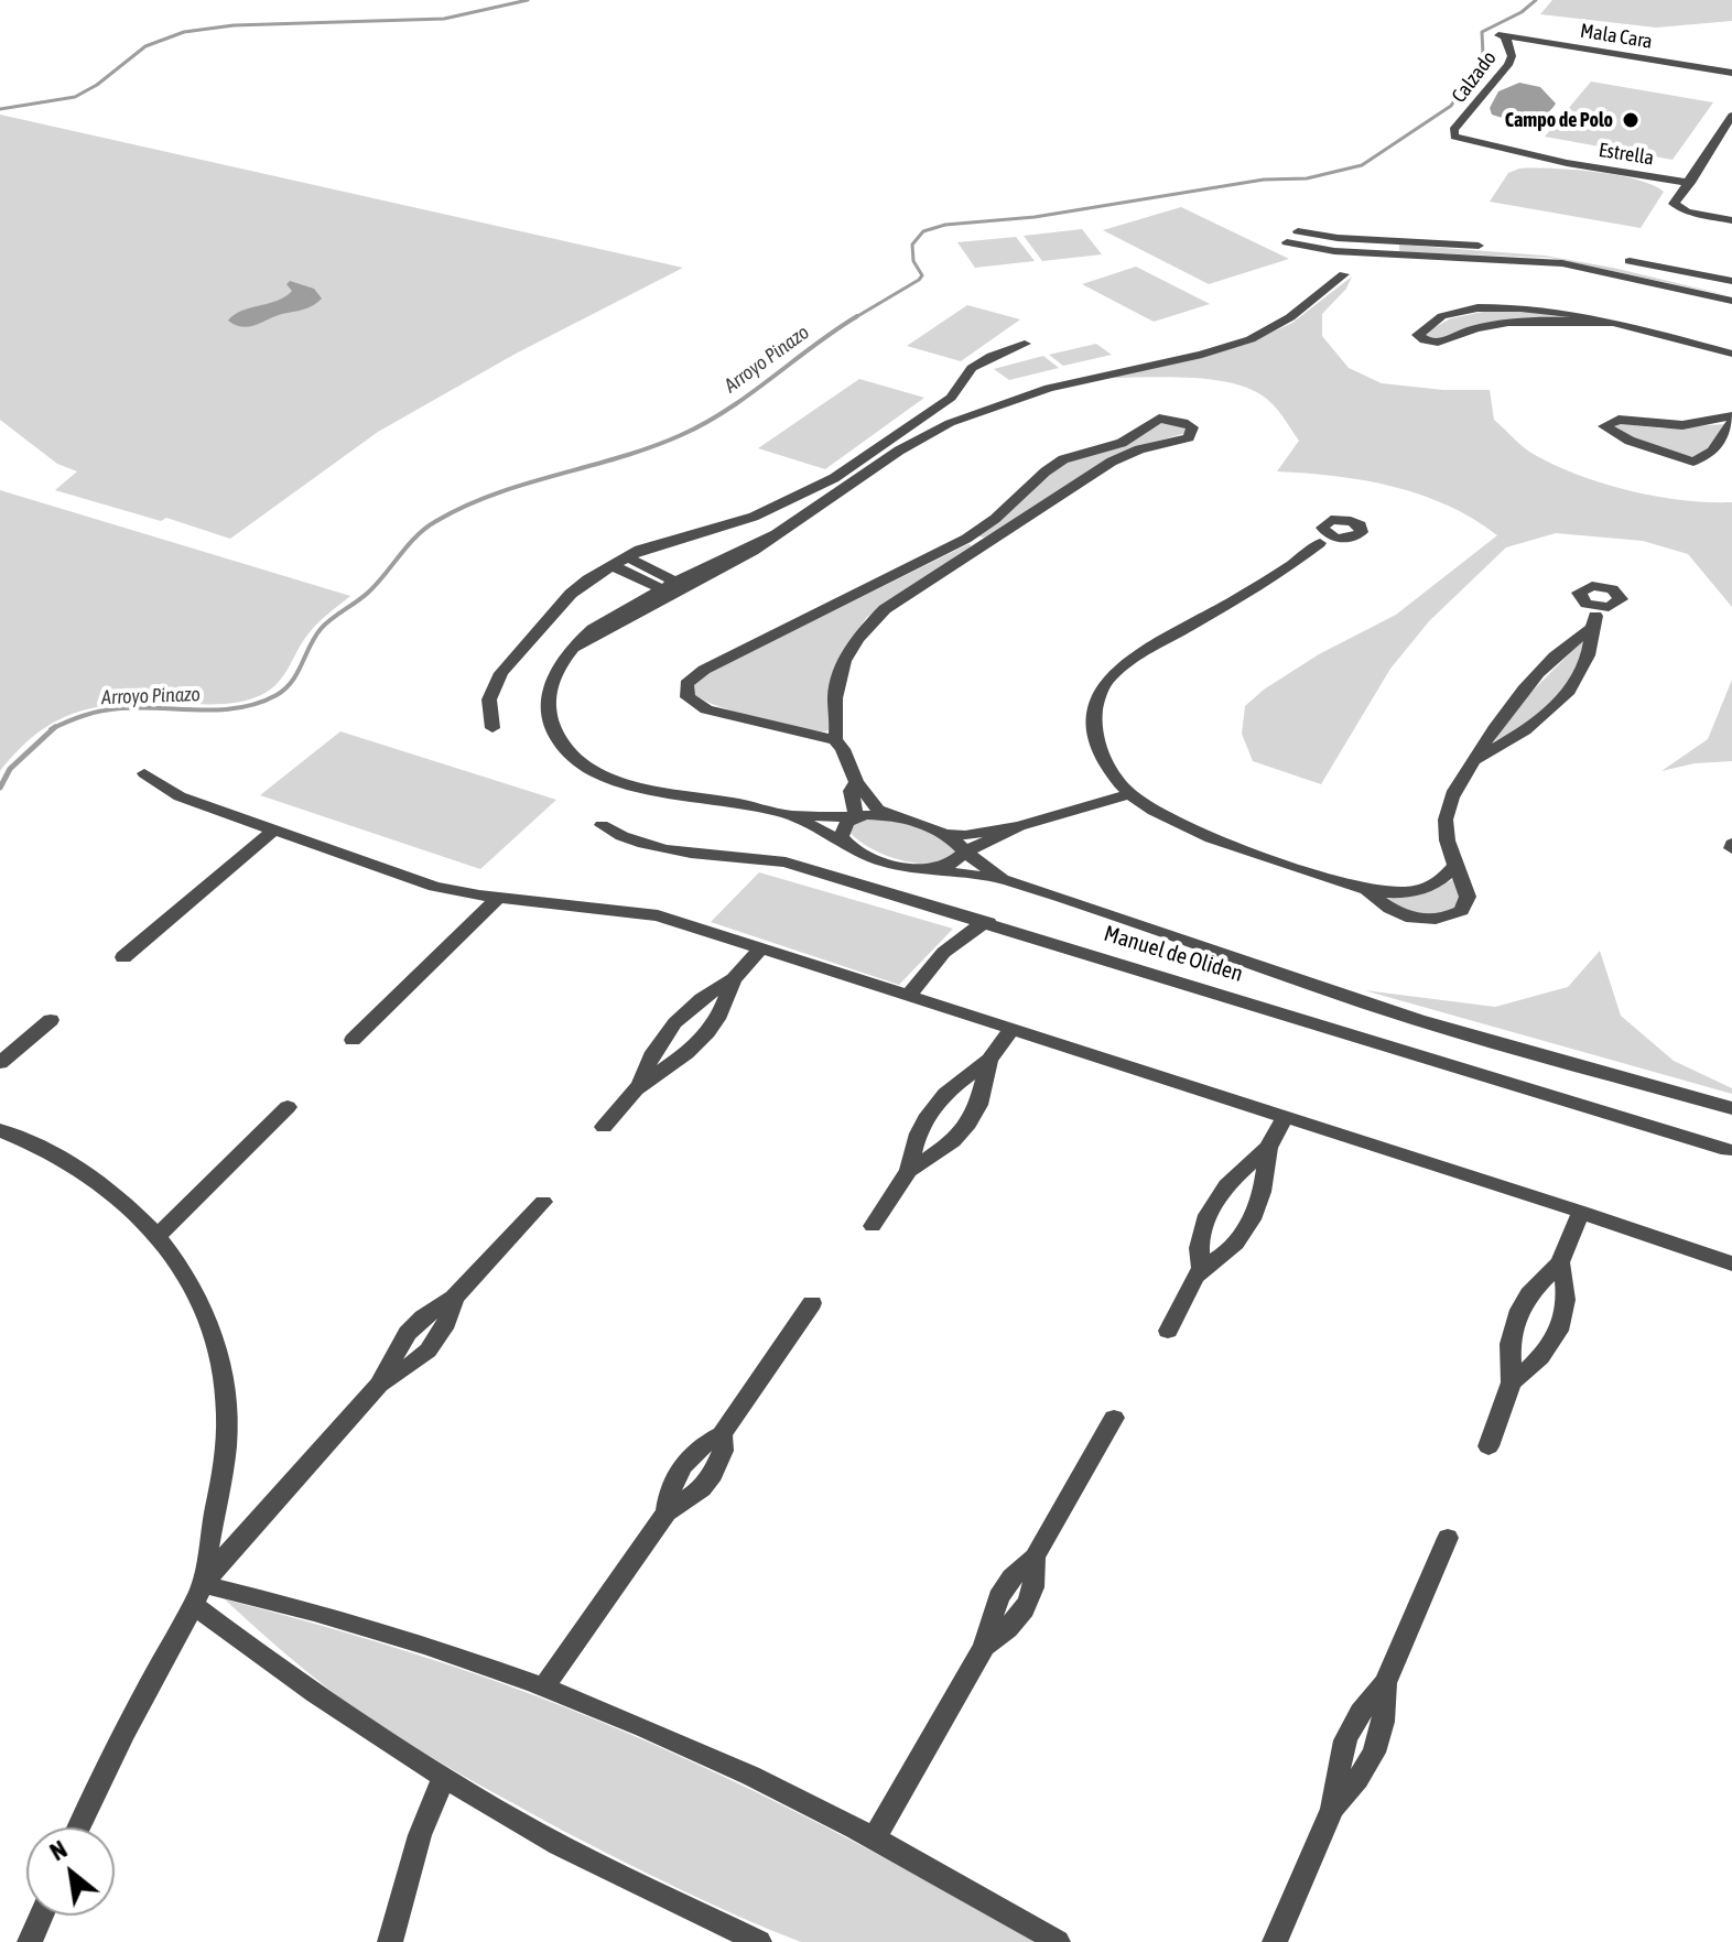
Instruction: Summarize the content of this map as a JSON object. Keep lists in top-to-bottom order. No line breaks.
{"streets":{"street":["Mala Cara","Calzado","Estrella","Manuel de Oliden"]},"crossings":[["Mala Cara","Calzado"],["Calzado","Estrella"]],"water":["Arroyo Pinazo"],"places":["Campo de Polo"],"north":"top left"}
